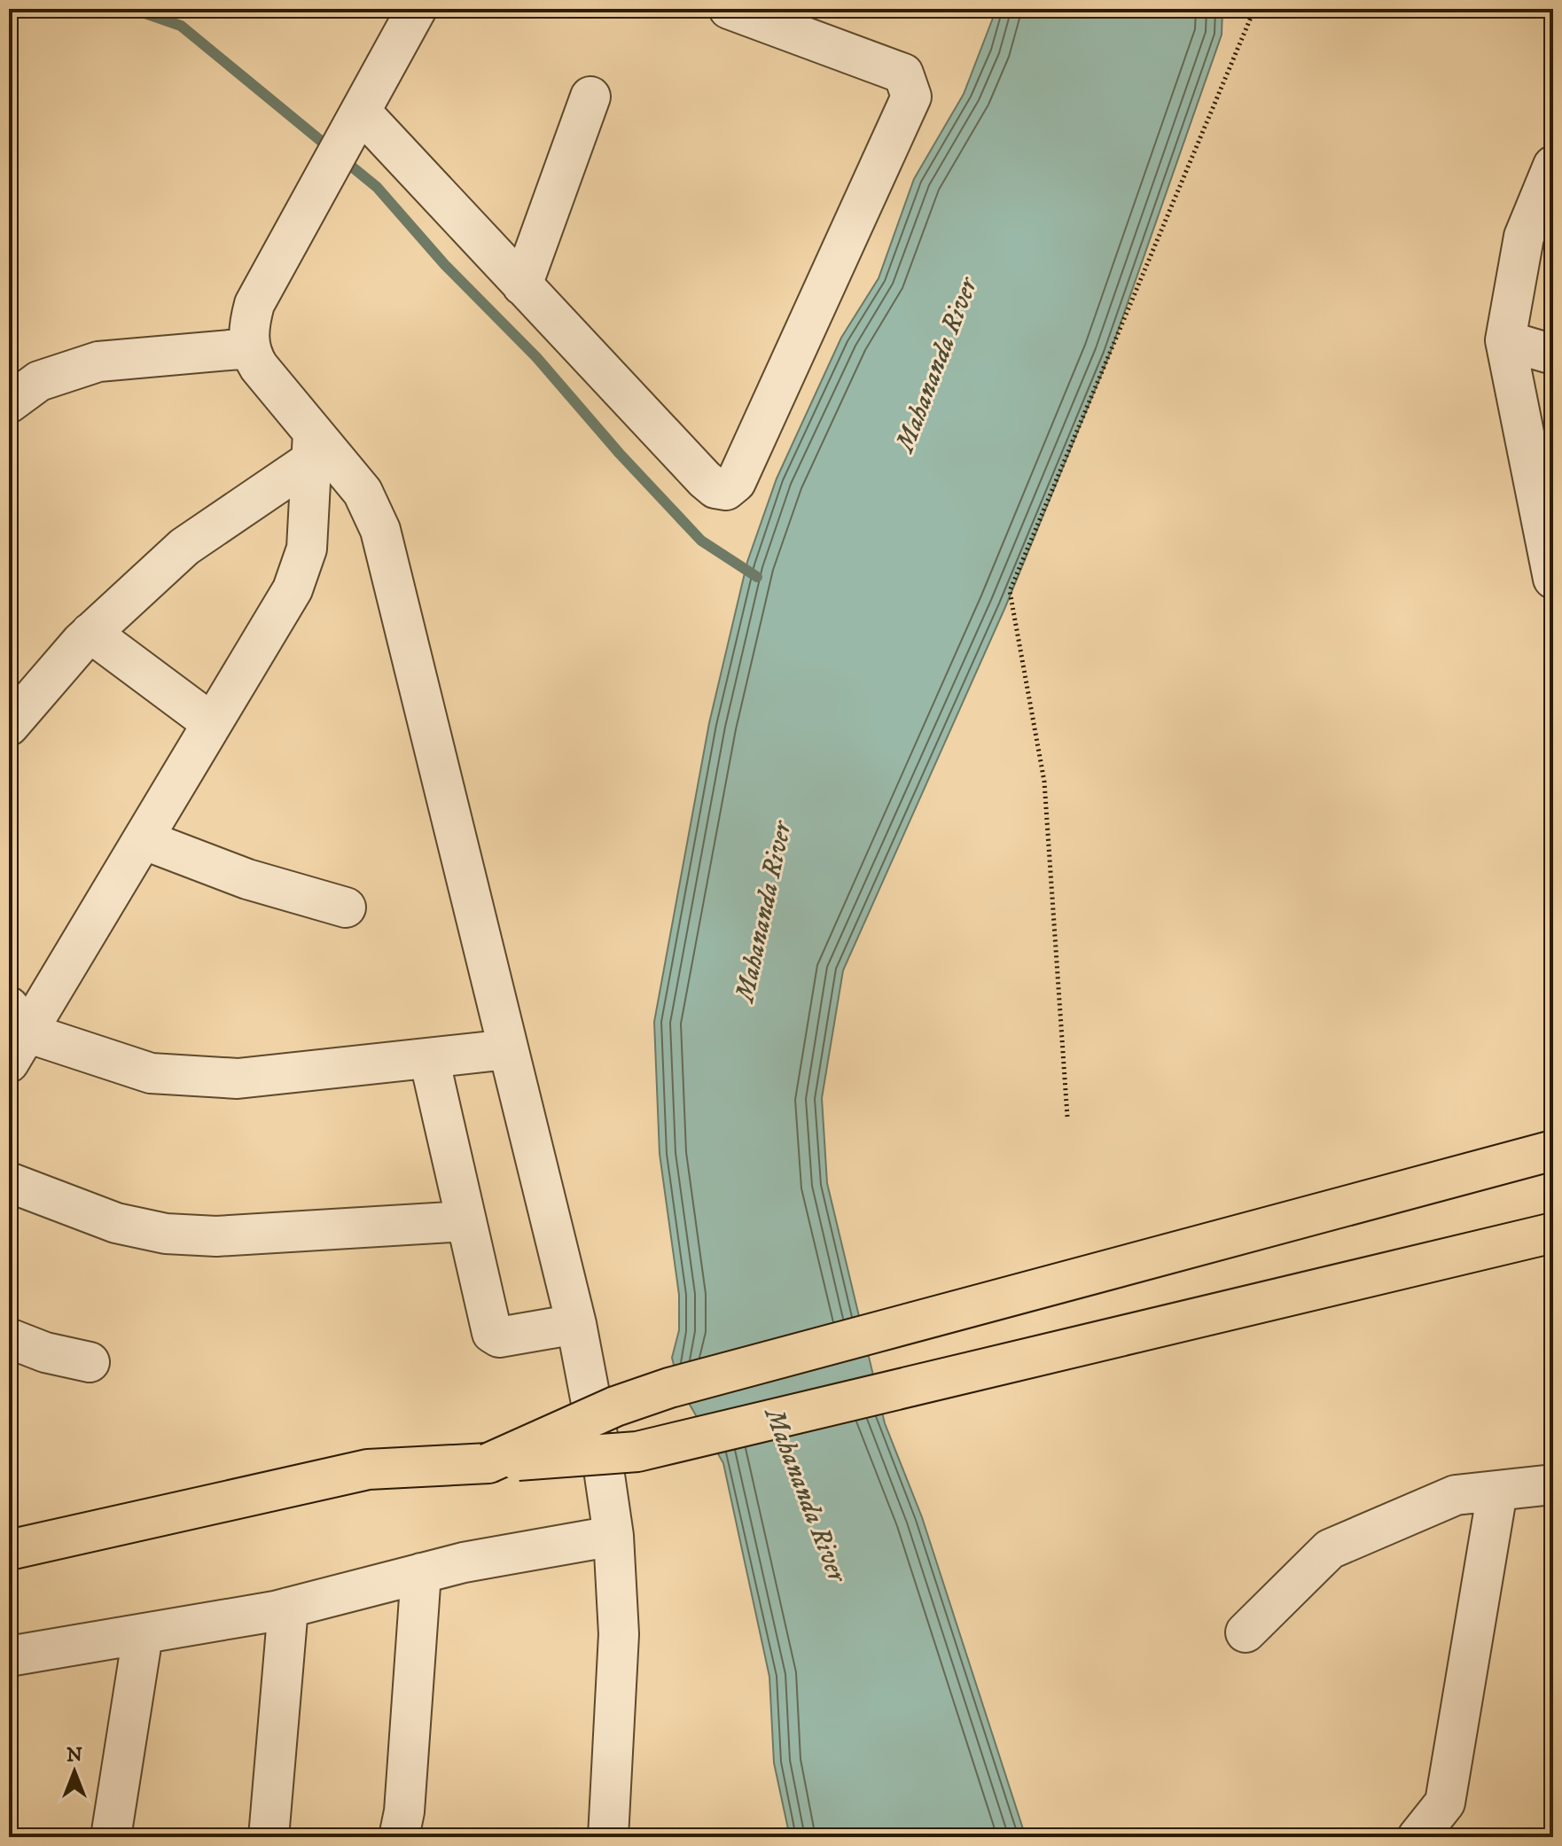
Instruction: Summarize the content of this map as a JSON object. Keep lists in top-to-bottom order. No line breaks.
{"water":["Mahananda River"],"north":"top"}
